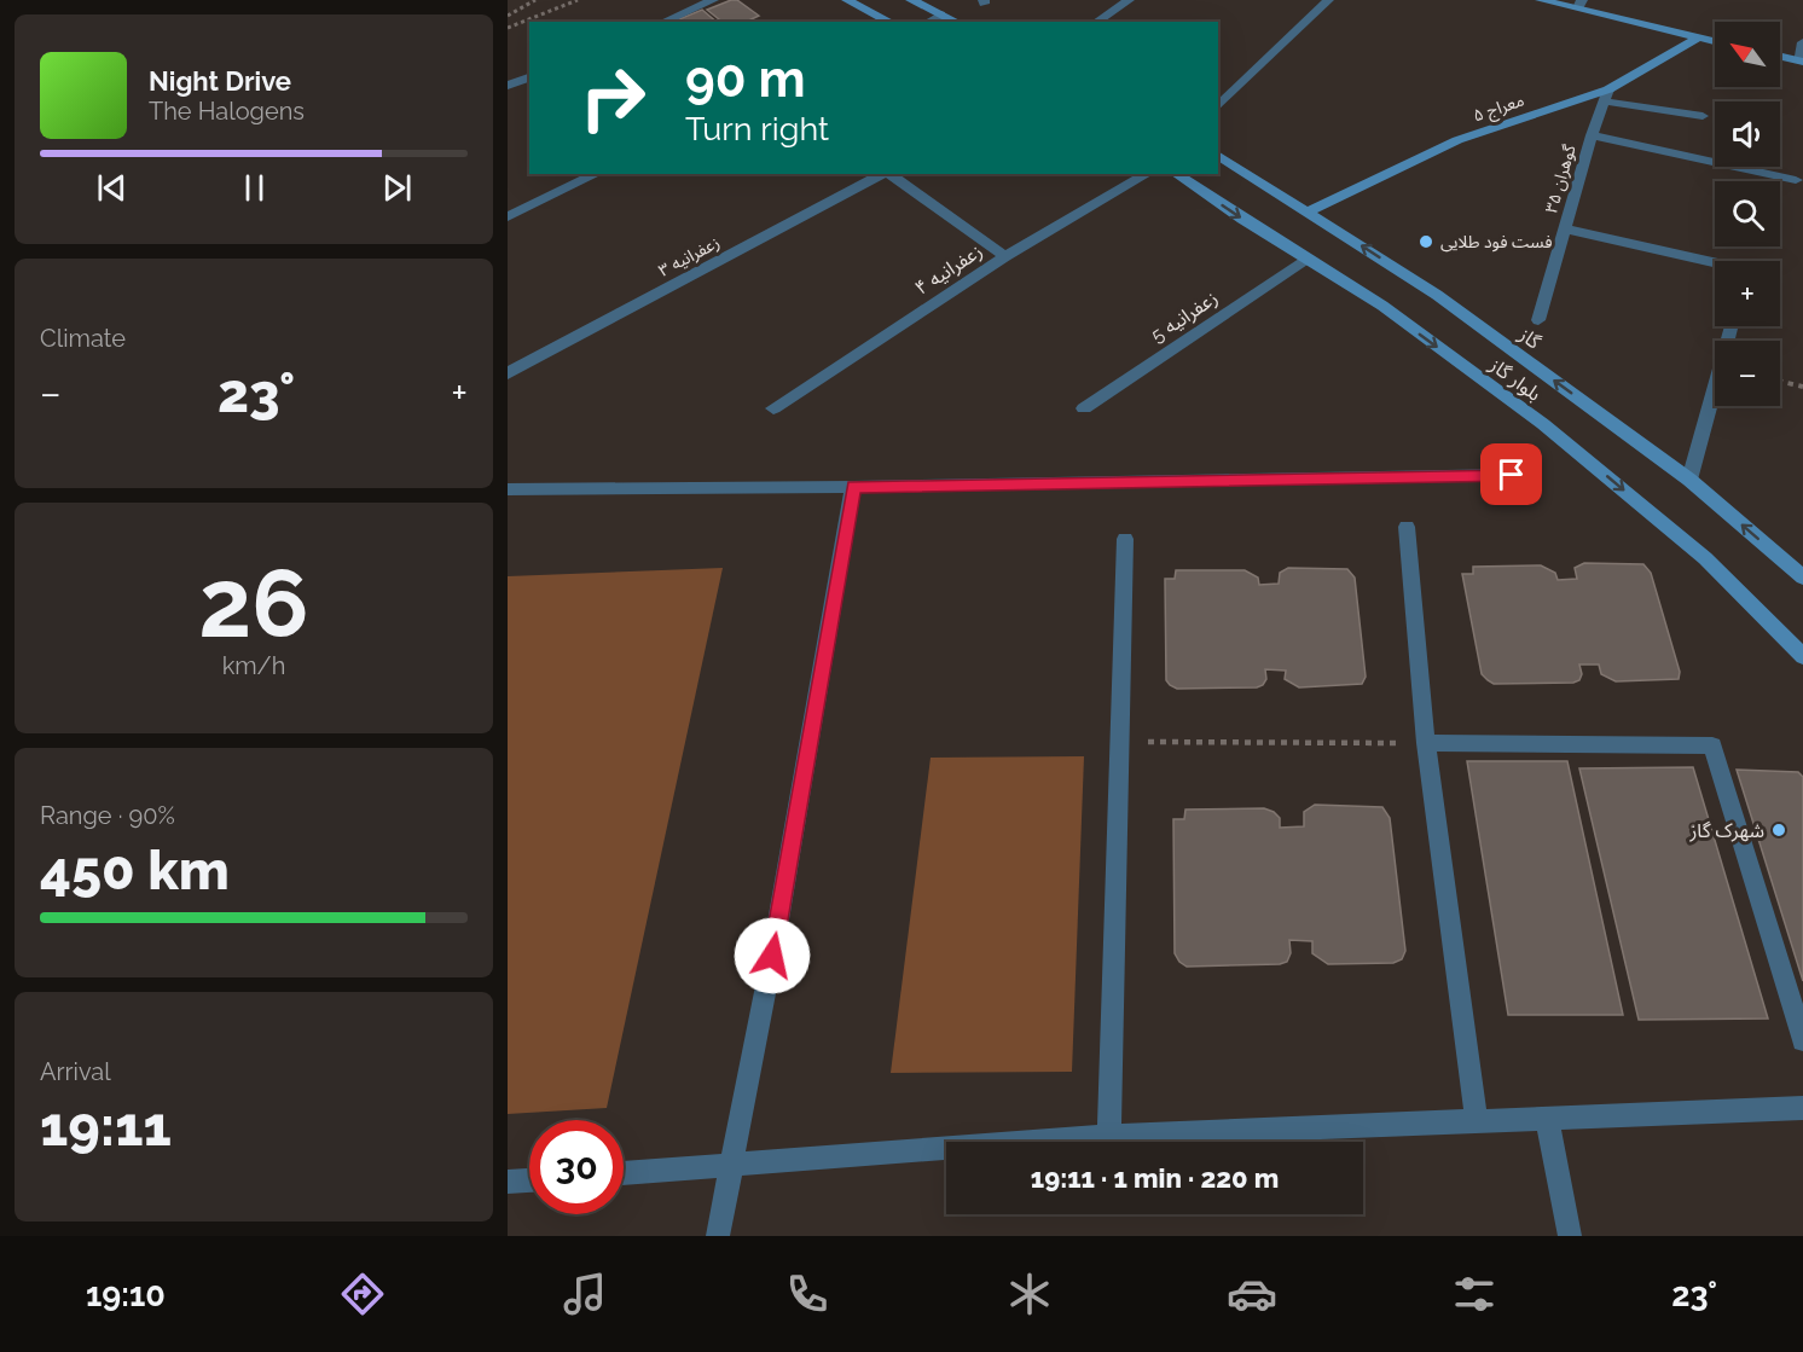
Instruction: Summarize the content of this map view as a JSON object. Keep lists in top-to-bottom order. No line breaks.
{"streets":{"main road":["معراج ۵","گاز","بلوار گاز"],"street":["گوهران ۳۵","زعفرانیه ۳","زعفرانیه ۴","5 زعفرانیه"]},"crossings":[["معراج ۵","گوهران ۳۵"],["معراج ۵","گاز"],["5 زعفرانیه","بلوار گاز"]],"one_way":["گاز","بلوار گاز"],"places":["فست فود طلایی","شهرک گاز"],"north":"top left","page":{"map_buttons":["+","−"],"turn":["90 m","Turn right"],"song":["Night Drive","The Halogens"],"tile":["Climate",["26","km/h"],["Range · 90%","450 km"],["Arrival","19:11"]],"heat":["−","23°","+"],"limit":"30","trip":"19:11 · 1 min · 220 m","tabs":["19:10","23°"]}}
